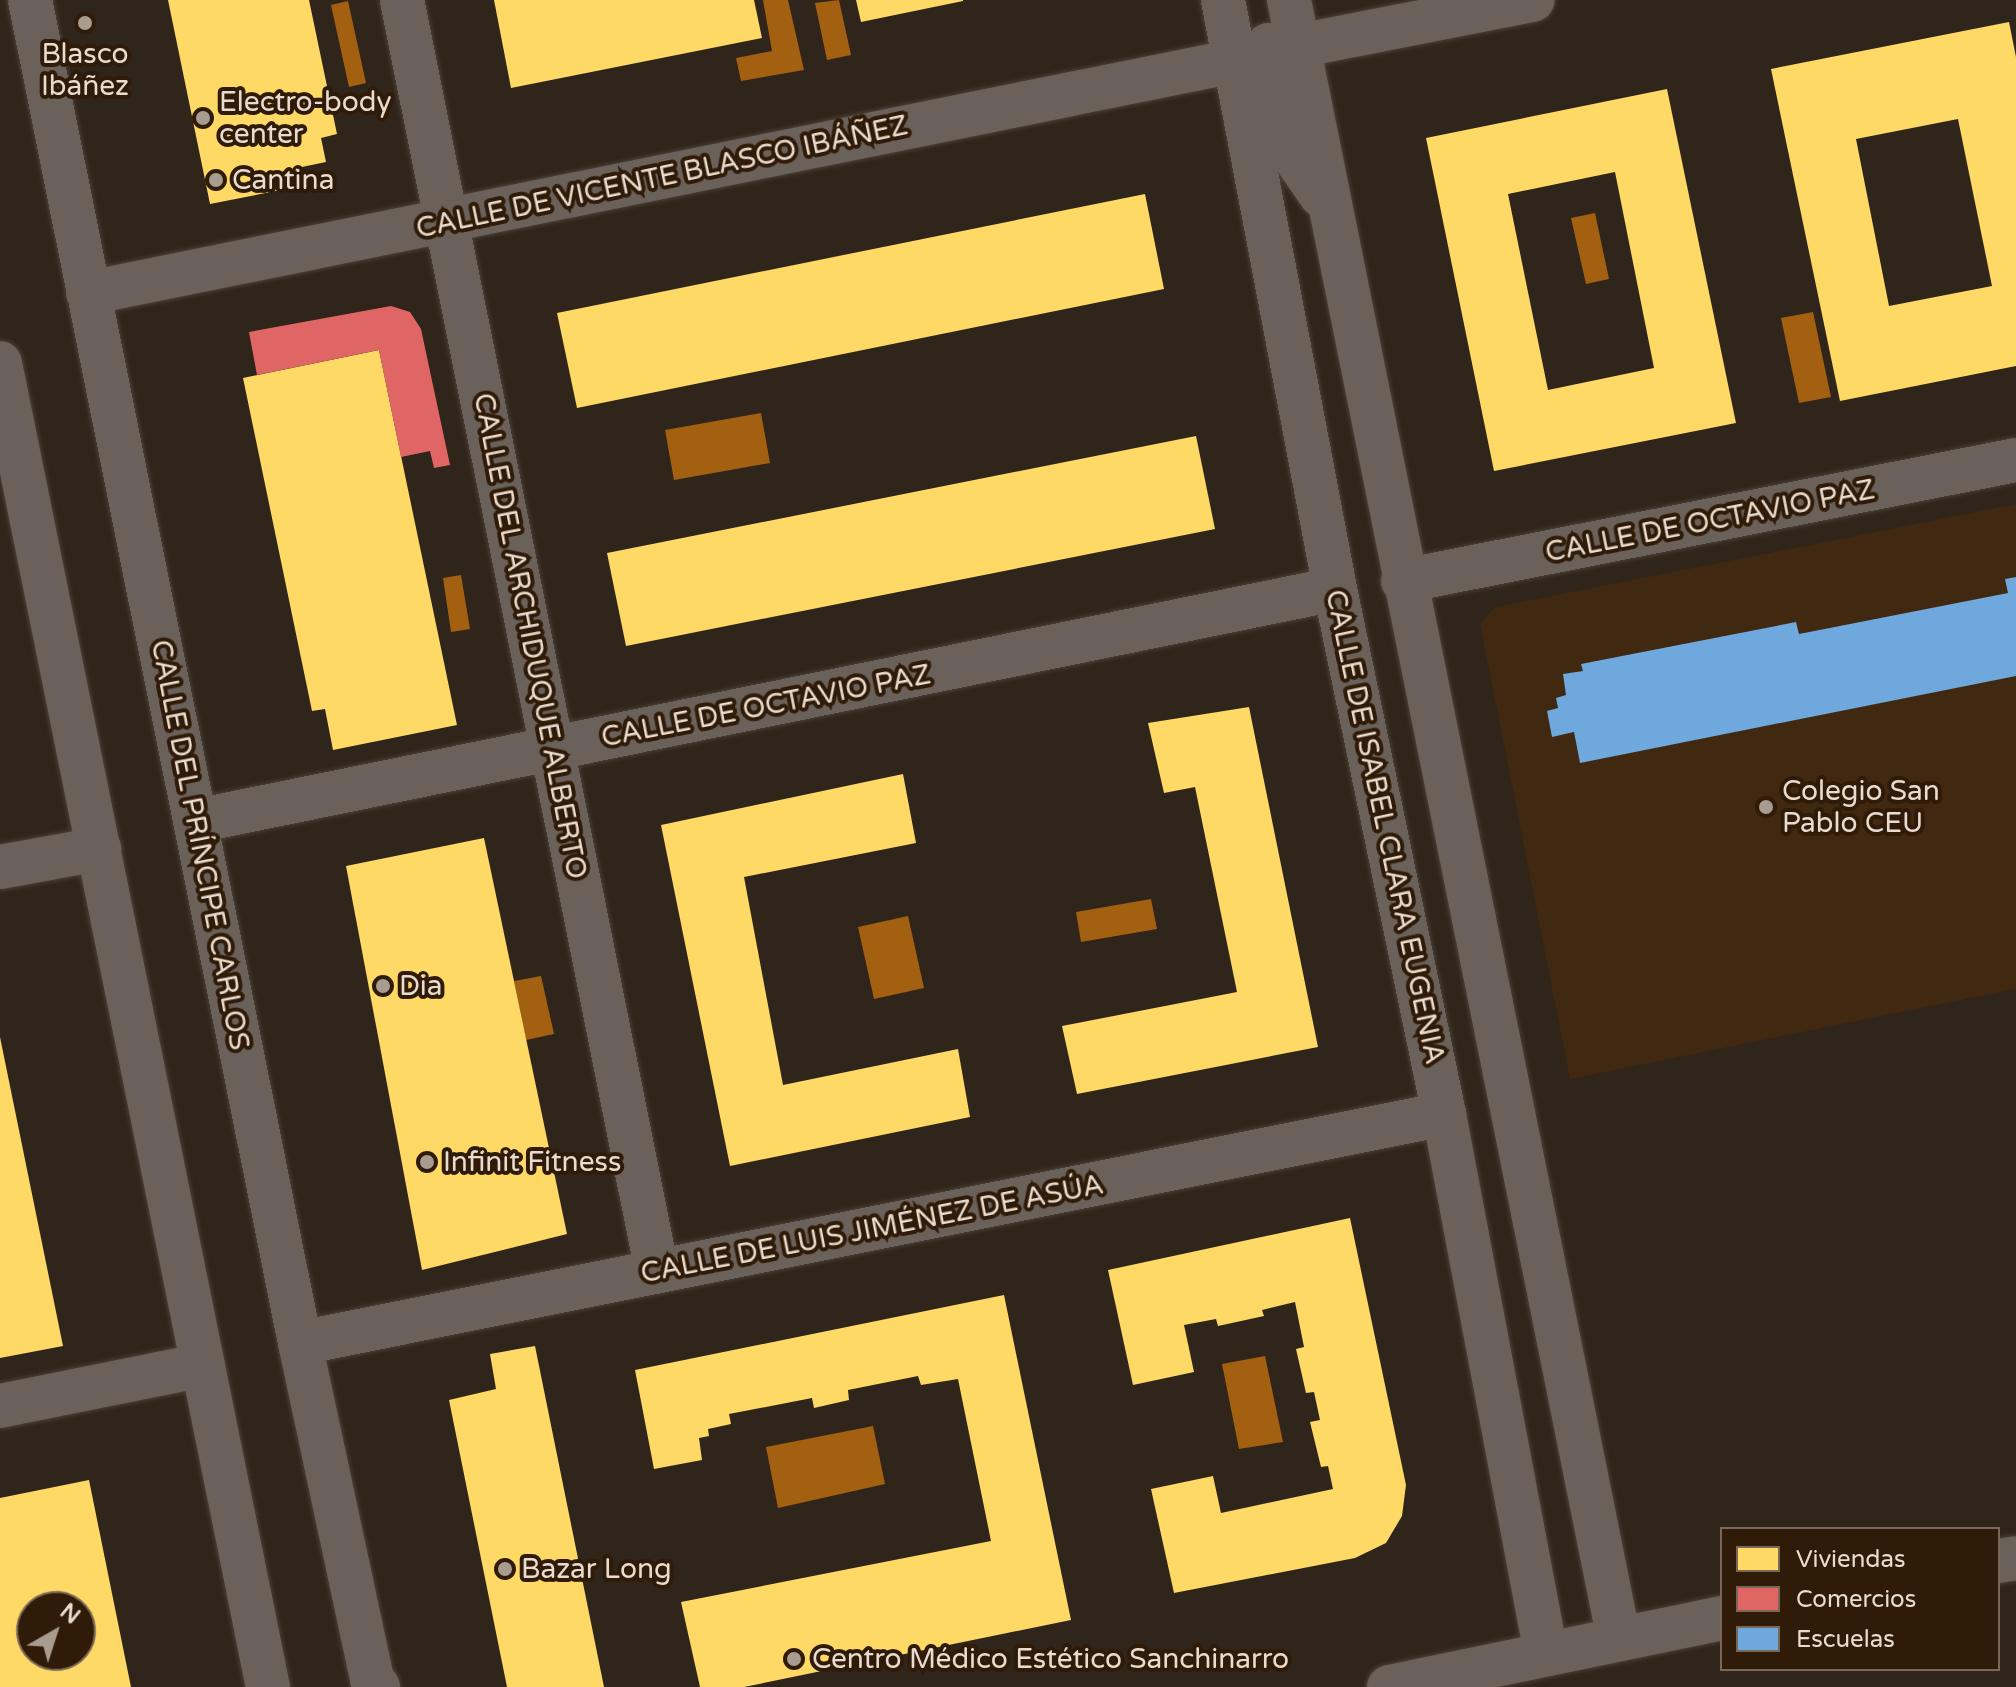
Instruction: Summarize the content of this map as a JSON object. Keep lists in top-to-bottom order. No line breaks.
{"streets":{"street":["CALLE DE VICENTE BLASCO IBÁÑEZ","CALLE DE OCTAVIO PAZ","CALLE DEL ARCHIDUQUE ALBERTO","CALLE DE ISABEL CLARA EUGENIA","CALLE DEL PRÍNCIPE CARLOS","CALLE DE LUIS JIMÉNEZ DE ASÚA"]},"crossings":[["CALLE DE VICENTE BLASCO IBÁÑEZ","CALLE DEL ARCHIDUQUE ALBERTO"],["CALLE DE VICENTE BLASCO IBÁÑEZ","CALLE DE ISABEL CLARA EUGENIA"],["CALLE DE VICENTE BLASCO IBÁÑEZ","CALLE DEL PRÍNCIPE CARLOS"],["CALLE DE OCTAVIO PAZ","CALLE DEL ARCHIDUQUE ALBERTO"],["CALLE DE OCTAVIO PAZ","CALLE DE ISABEL CLARA EUGENIA"],["CALLE DE OCTAVIO PAZ","CALLE DEL PRÍNCIPE CARLOS"],["CALLE DEL ARCHIDUQUE ALBERTO","CALLE DE LUIS JIMÉNEZ DE ASÚA"],["CALLE DE ISABEL CLARA EUGENIA","CALLE DE LUIS JIMÉNEZ DE ASÚA"],["CALLE DEL PRÍNCIPE CARLOS","CALLE DE LUIS JIMÉNEZ DE ASÚA"]],"places":["Blasco Ibáñez","Electro-body center","Cantina","Colegio San Pablo CEU","Dia","Infinit Fitness","Bazar Long","Centro Médico Estético Sanchinarro"],"legend":["Viviendas","Comercios","Escuelas"],"north":"top right"}
